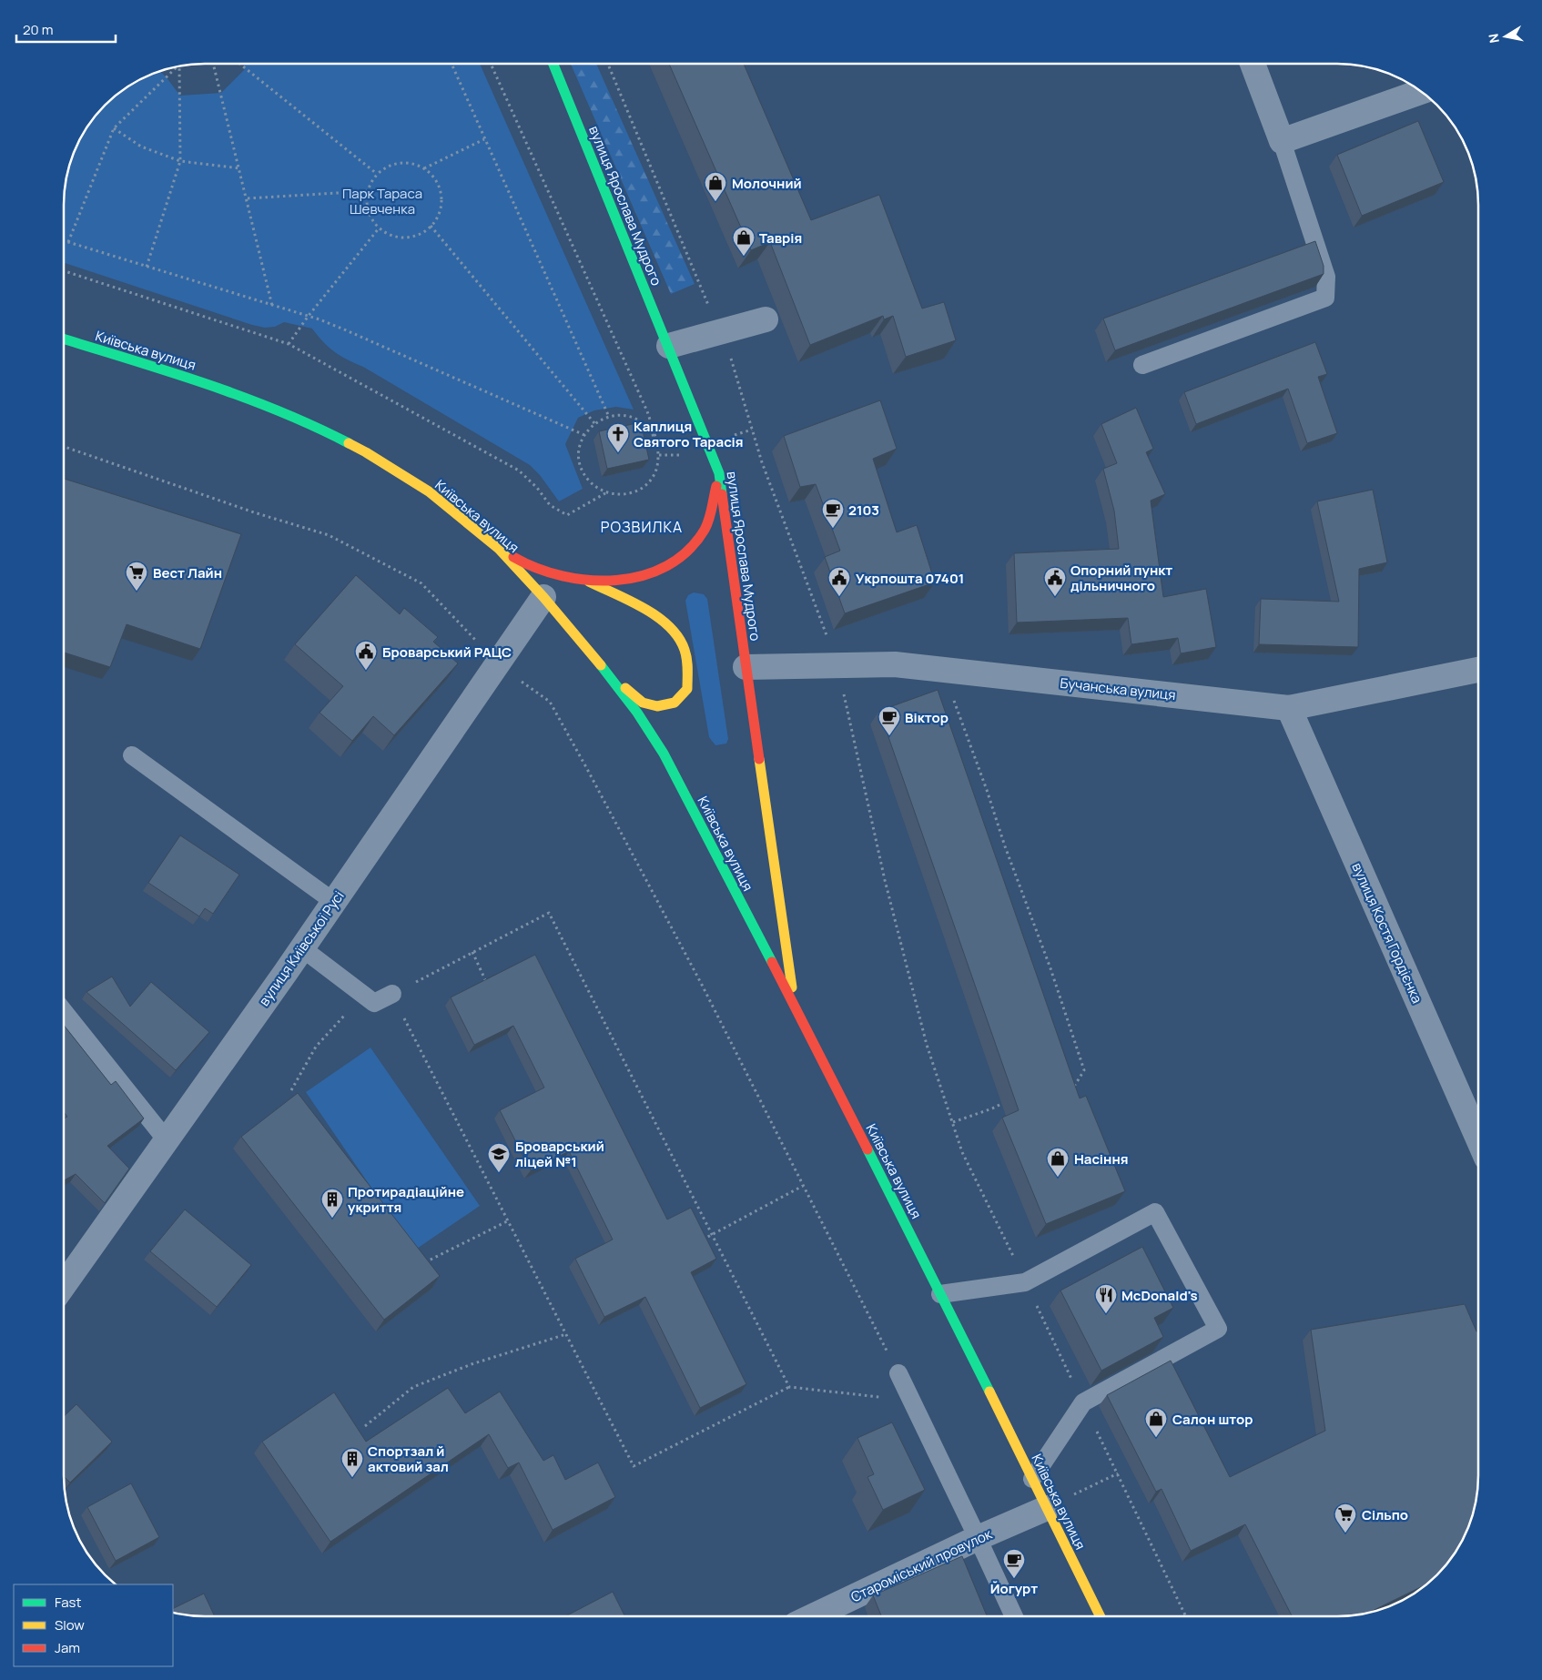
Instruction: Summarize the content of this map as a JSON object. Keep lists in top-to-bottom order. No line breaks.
{"streets":{"main road":["вулиця Ярослава Мудрого","Київська вулиця"],"street":["Бучанська вулиця","вулиця Костя Гордієнка","вулиця Київської Русі","Староміський провулок"]},"crossings":[["вулиця Ярослава Мудрого","Київська вулиця"],["вулиця Ярослава Мудрого","Бучанська вулиця"],["Київська вулиця","вулиця Київської Русі"],["Київська вулиця","Староміський провулок"],["Бучанська вулиця","вулиця Костя Гордієнка"]],"districts":["РОЗВИЛКА"],"parks":["Парк Тараса Шевченка"],"places":{"shop":["Молочний","Таврія","Насіння","Салон штор"],"church":["Каплиця Святого Тарасія"],"cafe":["2103","Віктор","Йогурт"],"supermarket":["Вест Лайн","Сільпо"],"public building":["Укрпошта 07401","Опорний пункт дільничного","Броварський РАЦС"],"school or university":["Броварський ліцей №1"],"building":["Протирадіаційне укриття","Спортзал й актовий зал"],"restaurant":["McDonald's"]},"legend":["Fast","Slow","Jam"],"scale_bar":"20 m","north":"left"}
